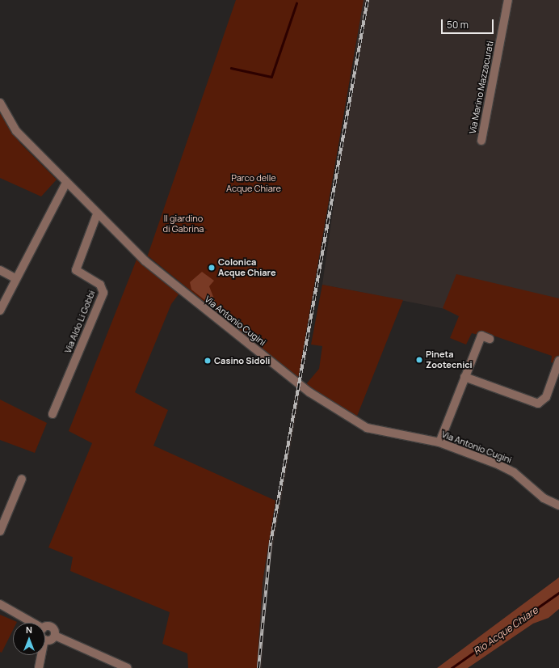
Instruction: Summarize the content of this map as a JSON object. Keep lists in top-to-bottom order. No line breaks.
{"streets":{"street":["Via Marino Mazzacurati","Via Antonio Cugini","Via Aldo Li Gobbi"]},"crossings":[["Via Antonio Cugini","Via Aldo Li Gobbi"]],"water":["Rio Acque Chiare"],"parks":["Parco delle Acque Chiare","Il giardino di Gabrina"],"places":["Colonica Acque Chiare","Pineta Zootecnici","Casino Sidoli"],"scale_bar":"50 m","north":"top"}
